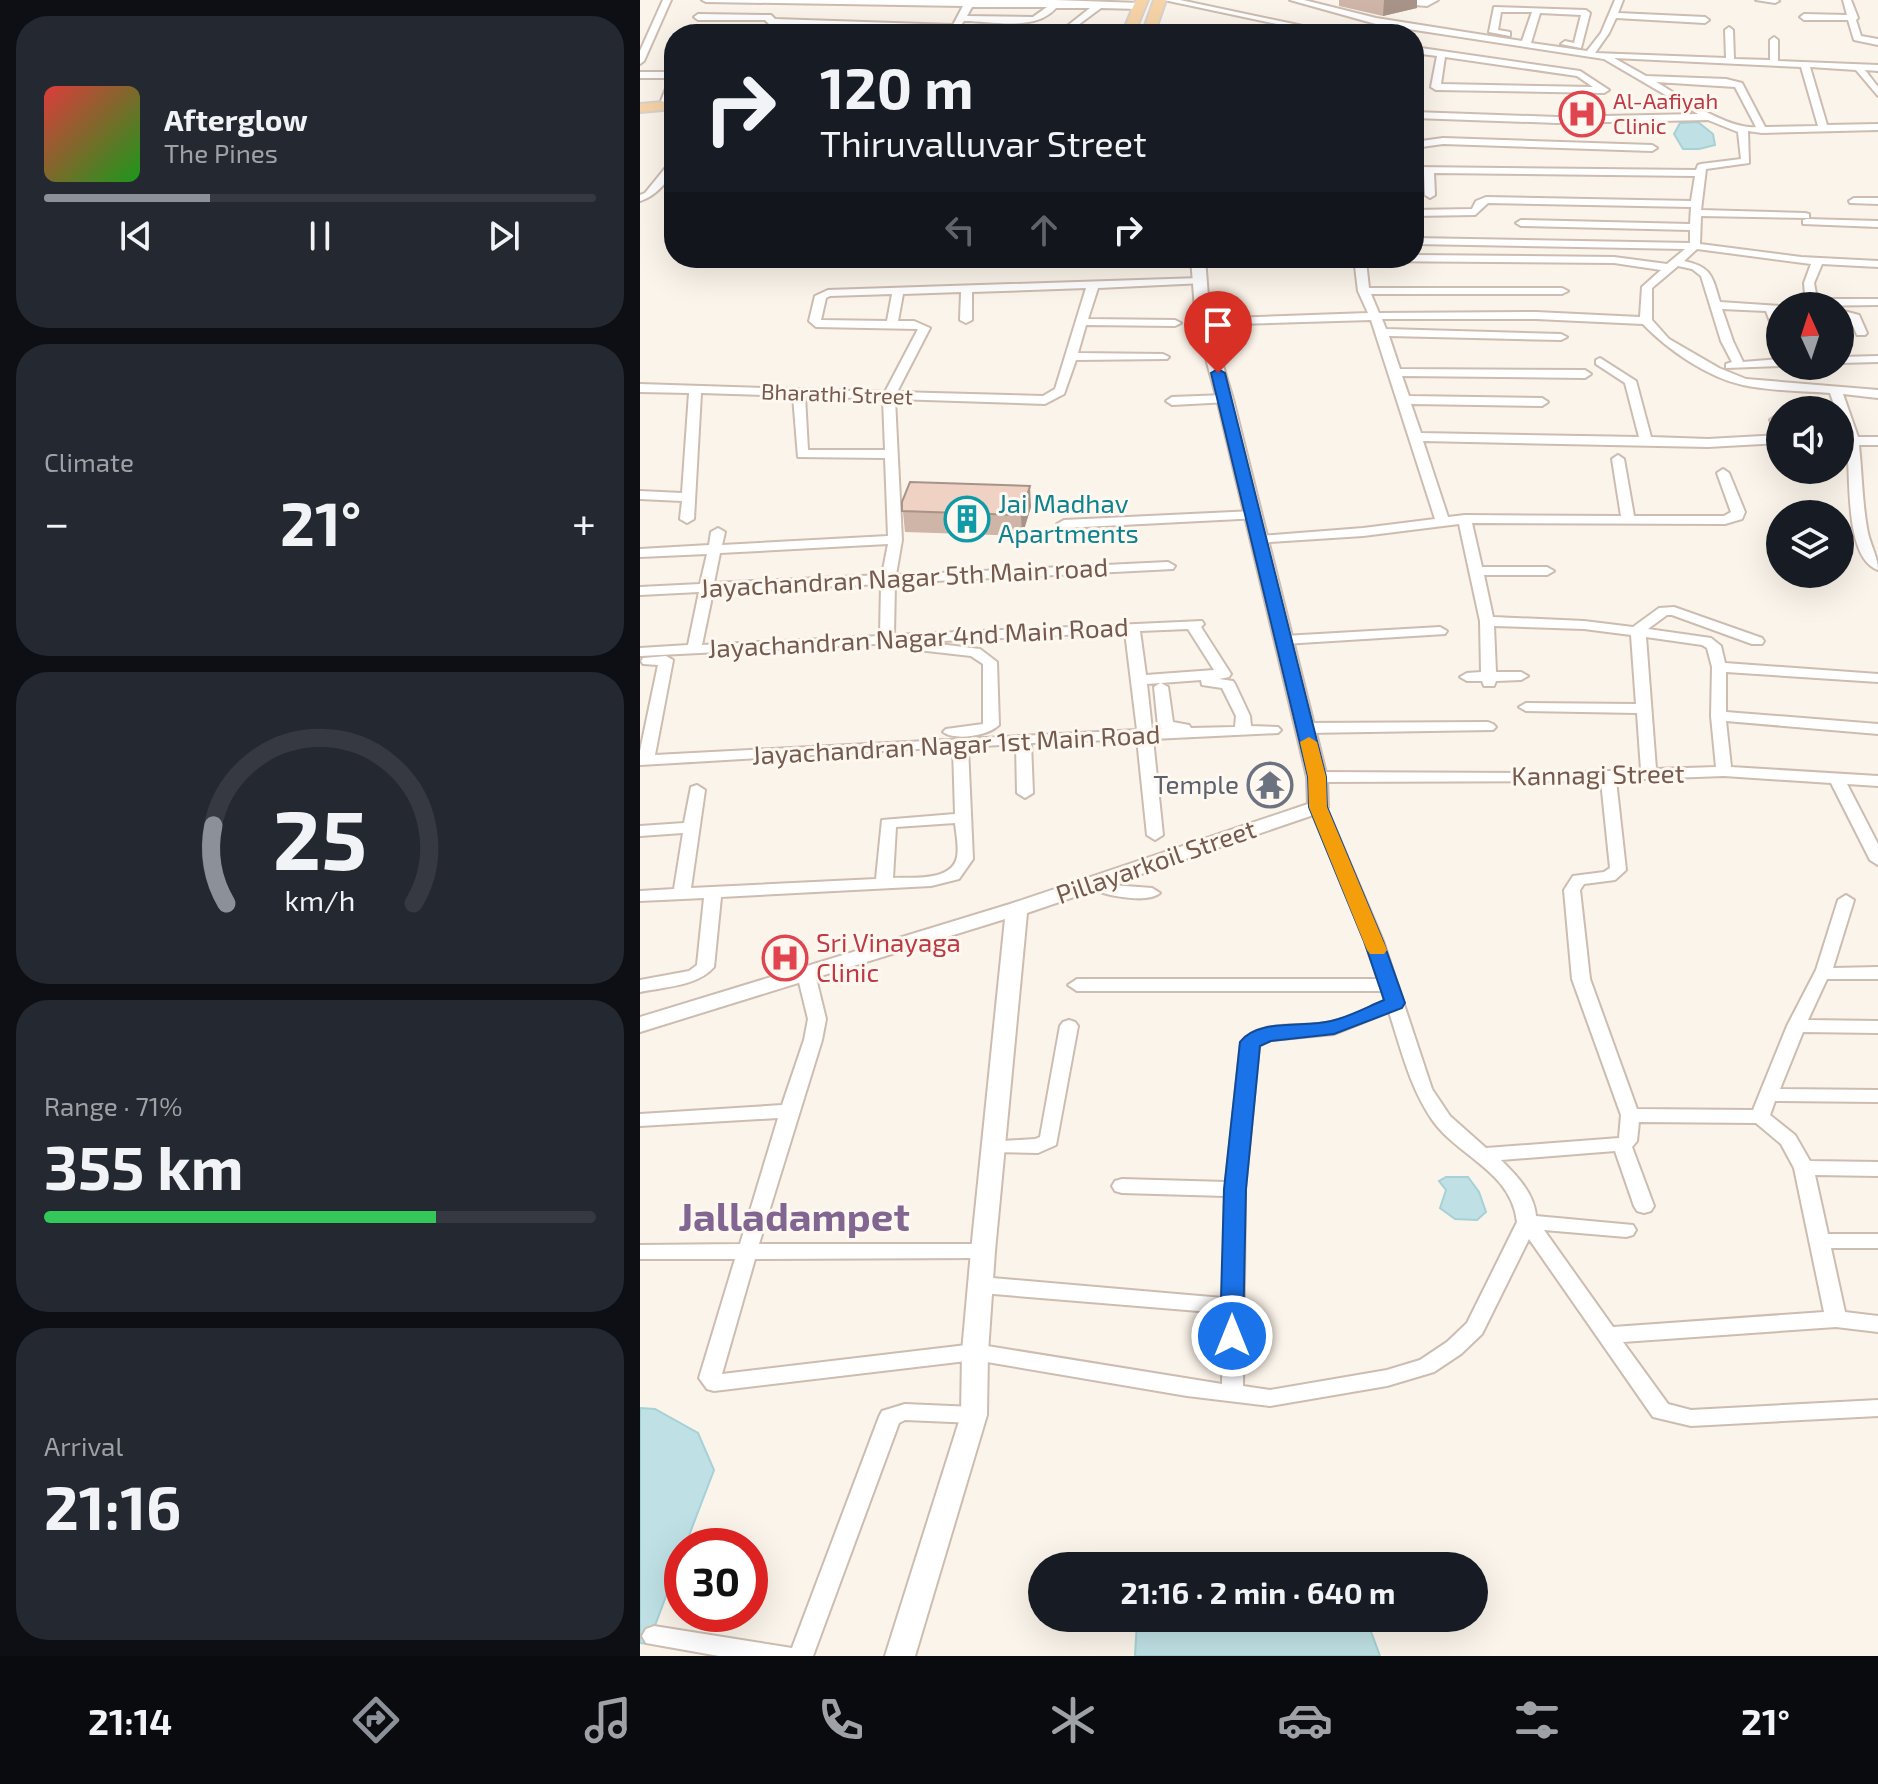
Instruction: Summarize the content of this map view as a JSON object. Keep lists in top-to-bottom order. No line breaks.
{"streets":{"street":["Bharathi Street","Jayachandran Nagar 5th Main road","Jayachandran Nagar 4nd Main Road","Jayachandran Nagar 1st Main Road","Kannagi Street","Pillayarkoil Street"]},"districts":["Jalladampet"],"places":{"hospital":["Al-Aafiyah Clinic","Sri Vinayaga Clinic"],"building":["Jai Madhav Apartments"],"temple":["Temple"]},"north":"top","page":{"turn":["120 m","Thiruvalluvar Street"],"song":["Afterglow","The Pines"],"tile":["Climate",["Range · 71%","355 km"],["Arrival","21:16"]],"heat":["−","21°","+"],"limit":"30","trip":"21:16 · 2 min · 640 m","tabs":["21:14","21°"],"gauge":["25","km/h"]}}
